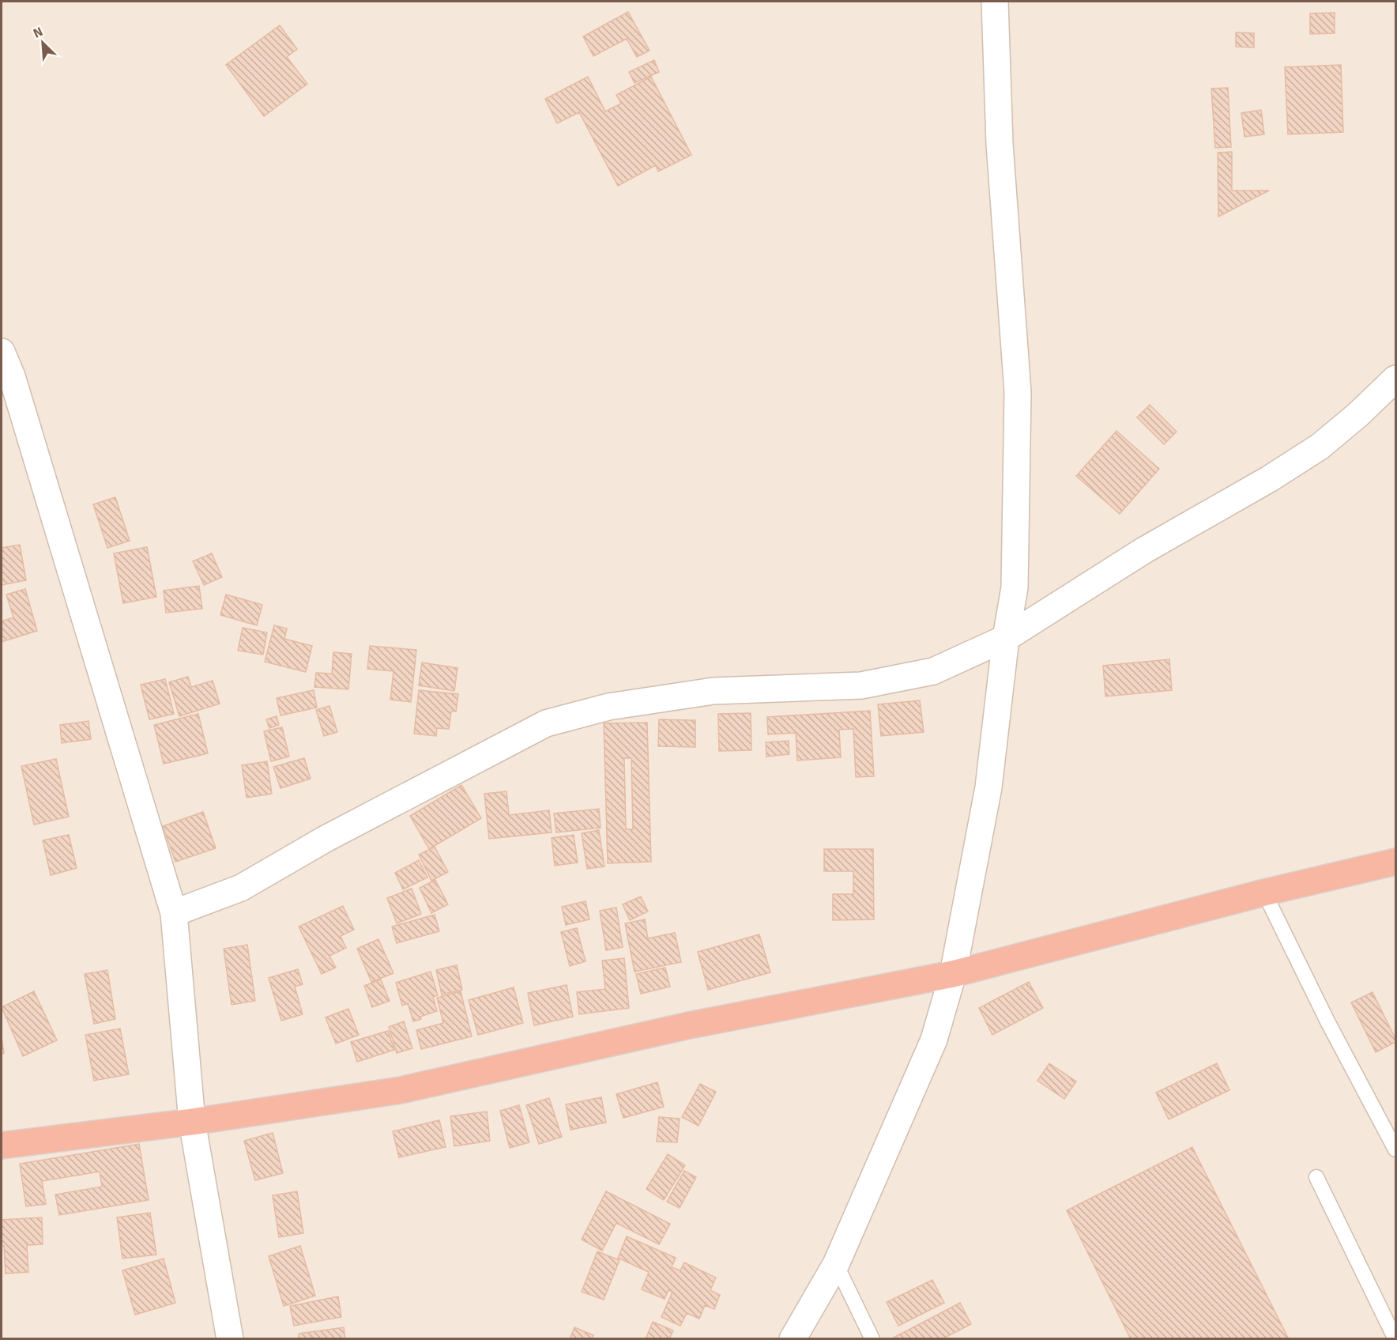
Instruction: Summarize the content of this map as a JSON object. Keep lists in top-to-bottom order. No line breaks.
{"north":"top left"}
